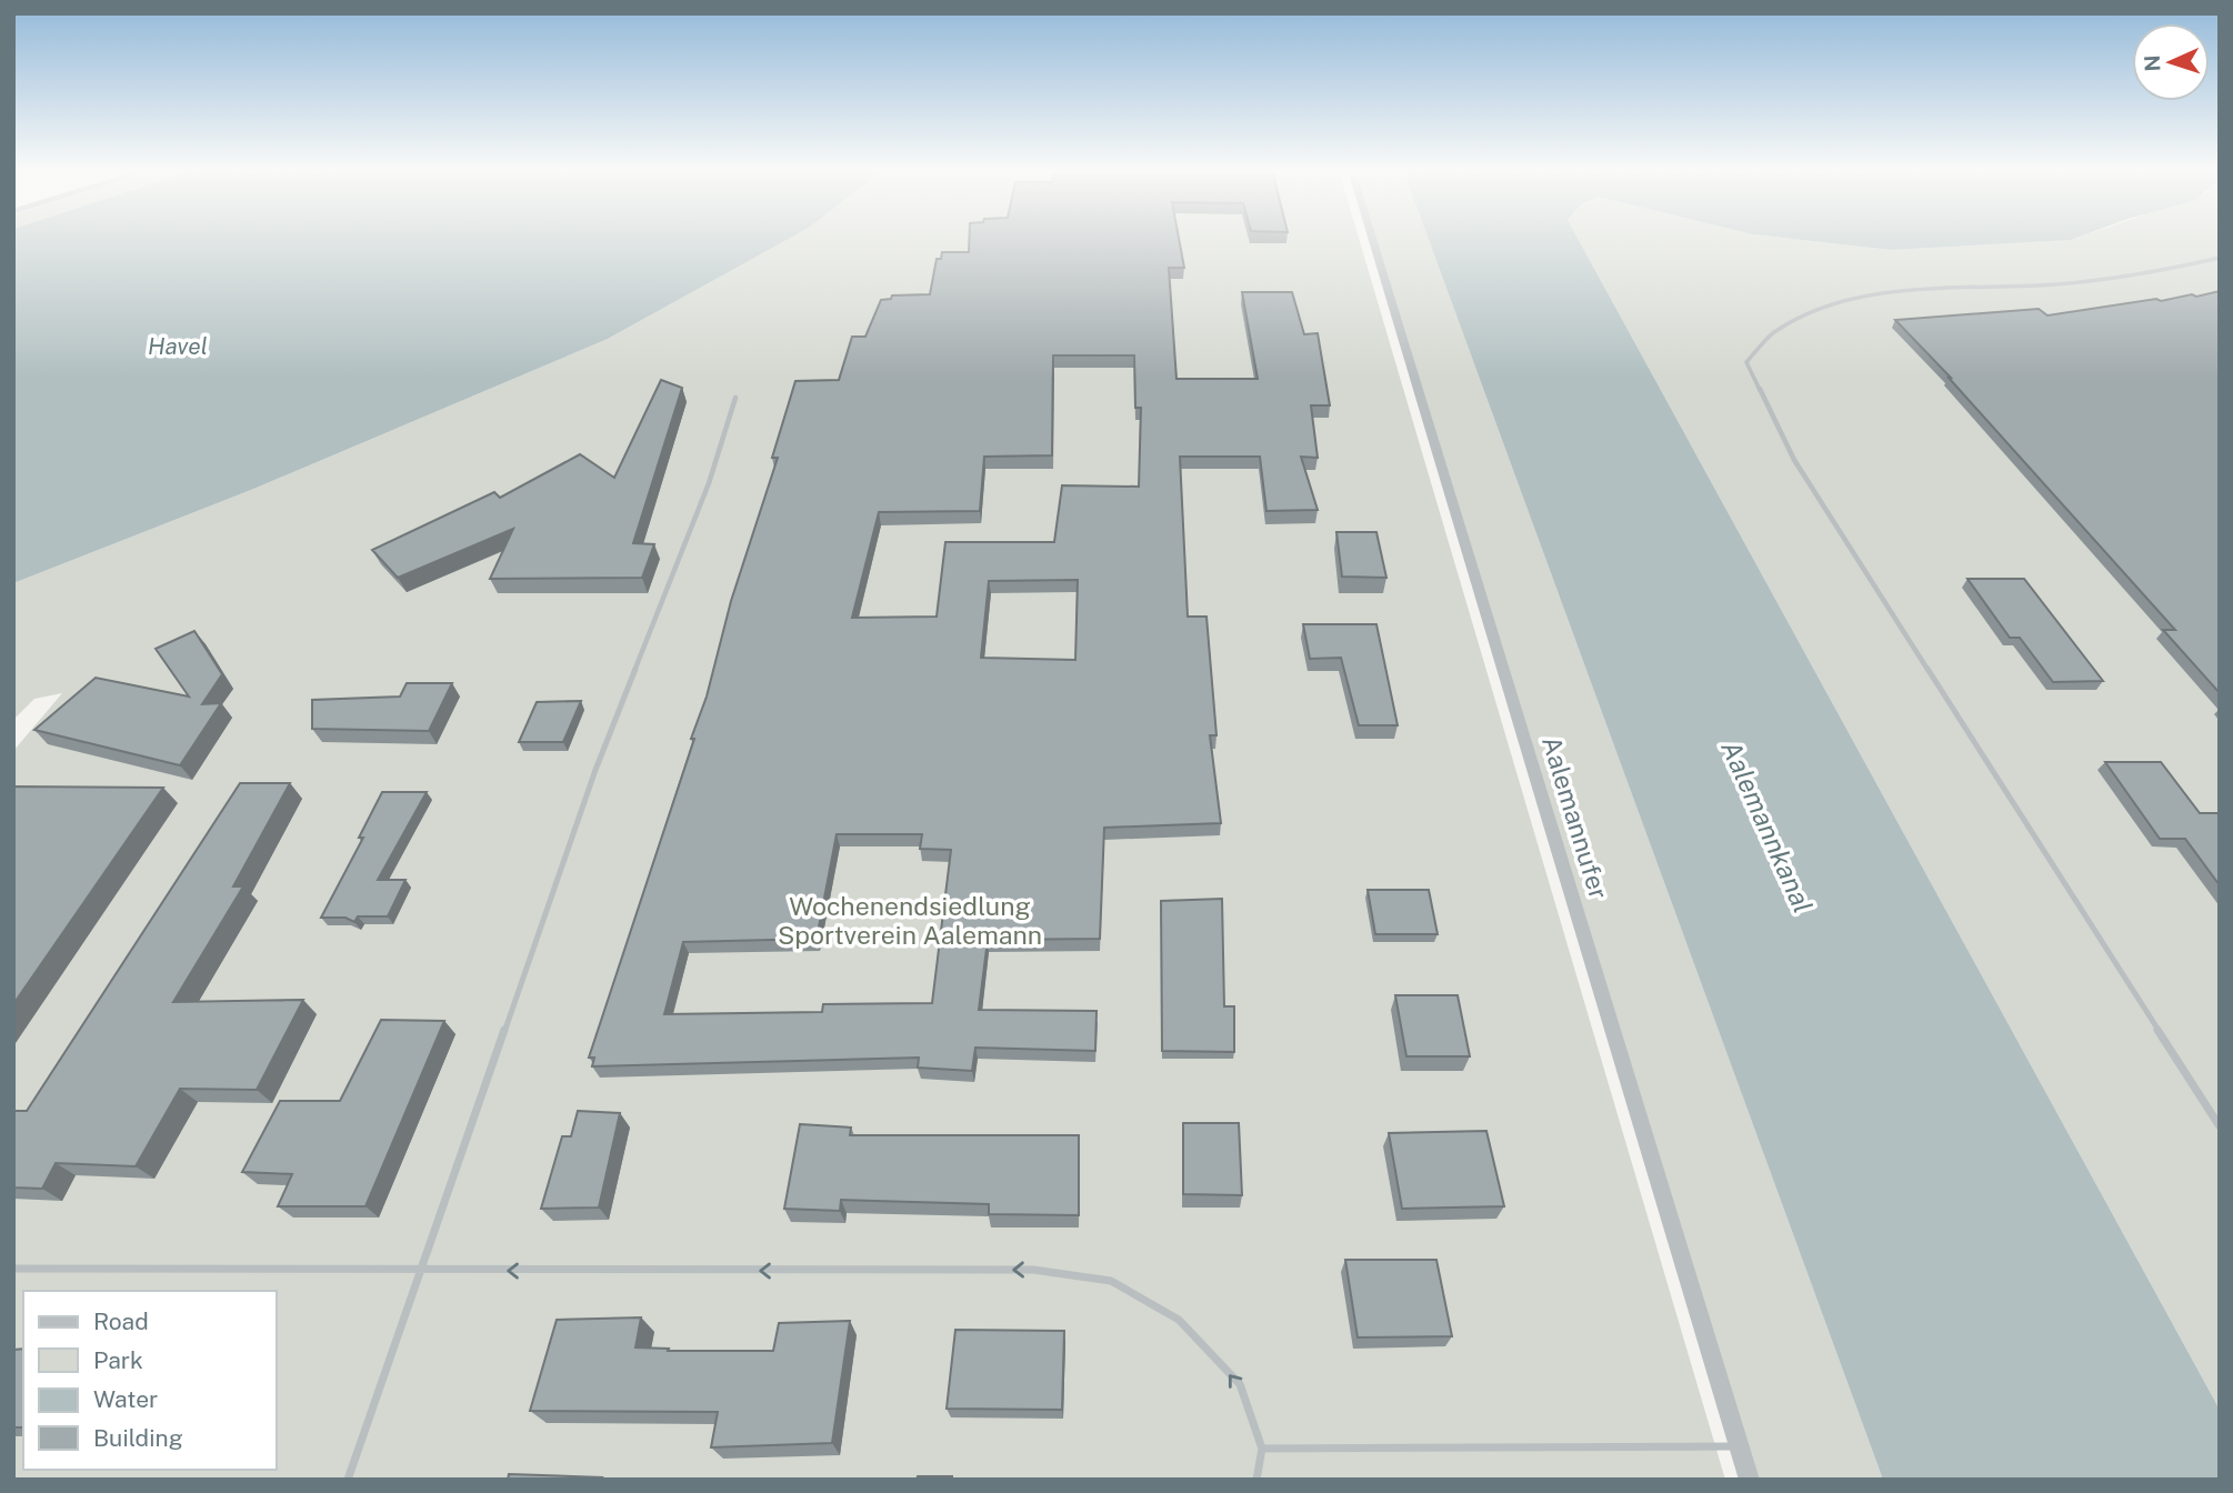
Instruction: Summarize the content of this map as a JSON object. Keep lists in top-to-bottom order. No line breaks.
{"streets":{"street":["Aalemannufer"]},"water":["Havel","Aalemannkanal"],"parks":["Wochenendsiedlung Sportverein Aalemann"],"legend":["Road","Park","Water","Building"],"north":"left"}
